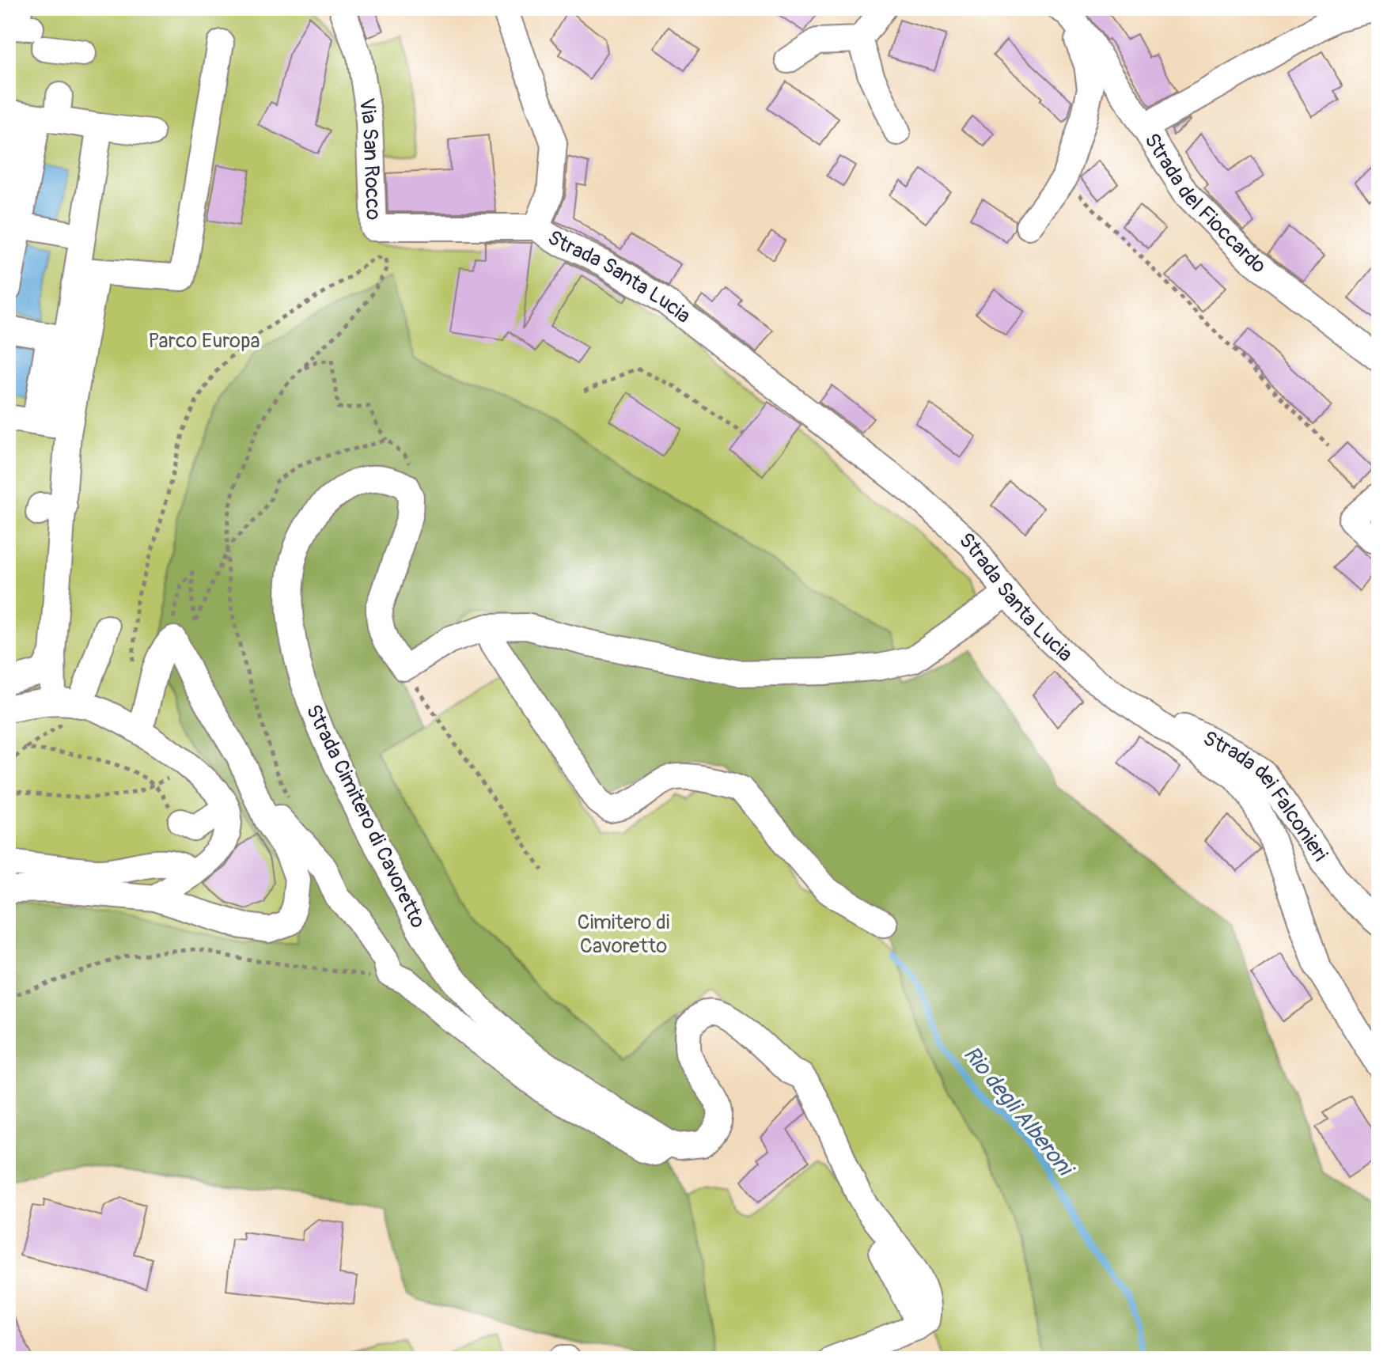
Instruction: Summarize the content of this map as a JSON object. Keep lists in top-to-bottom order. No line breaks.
{"streets":{"street":["Via San Rocco","Strada del Fioccardo","Strada Santa Lucia","Strada dei Falconieri","Strada Cimitero di Cavoretto"]},"crossings":[["Via San Rocco","Strada Santa Lucia"],["Strada Santa Lucia","Strada dei Falconieri"]],"water":["Rio degli Alberoni"],"parks":["Parco Europa","Cimitero di Cavoretto"]}
